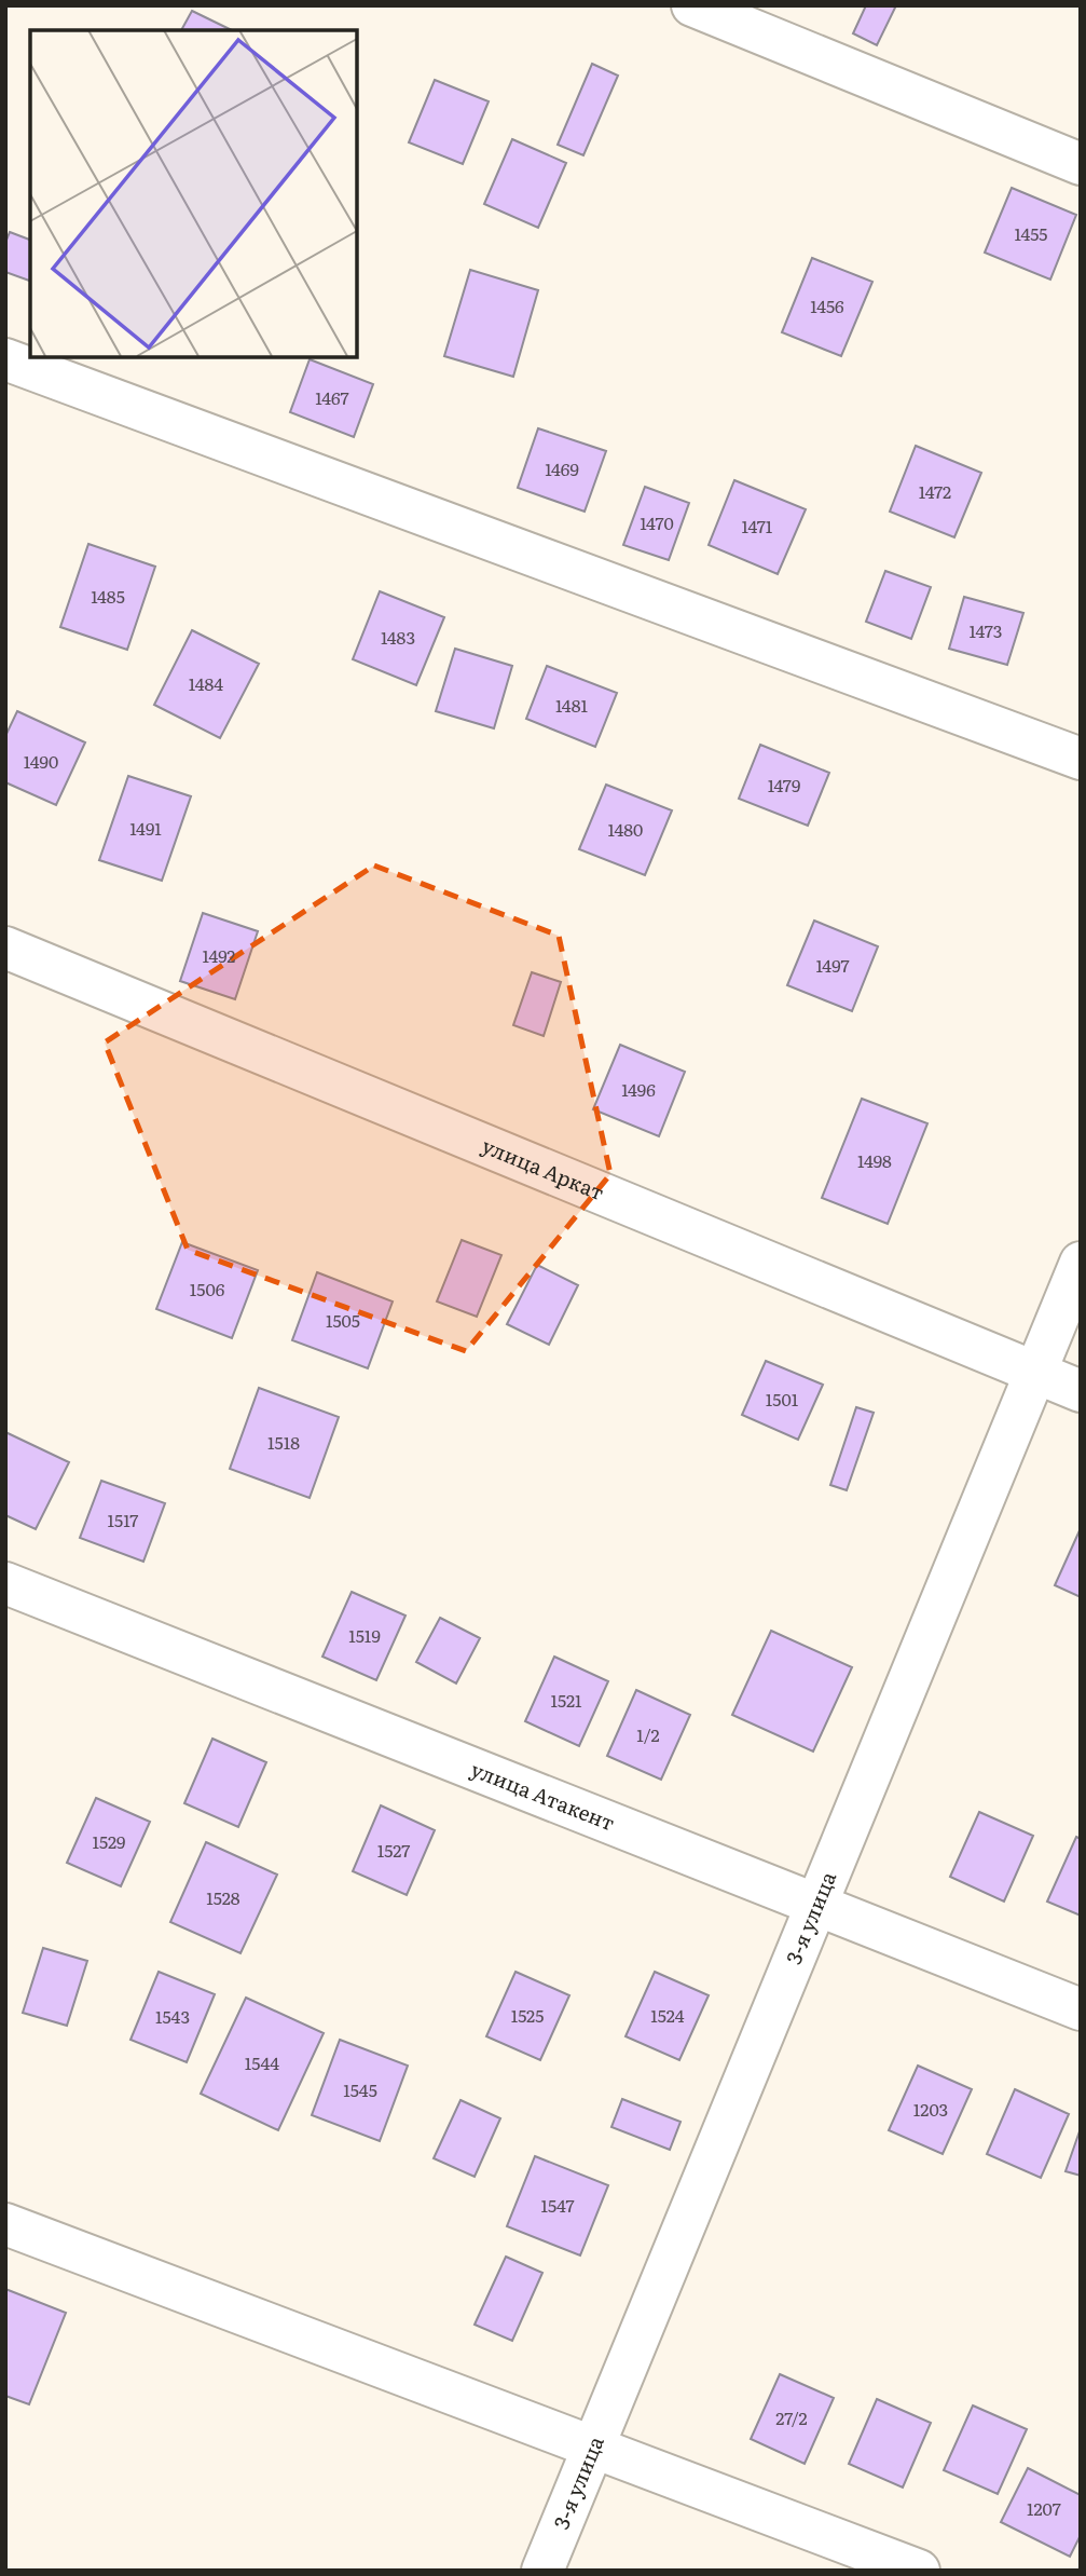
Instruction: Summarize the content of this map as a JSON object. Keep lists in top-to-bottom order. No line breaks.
{"streets":{"street":["улица Аркат","улица Атакент","3-я улица"]},"crossings":[["улица Аркат","3-я улица"],["улица Атакент","3-я улица"]],"house_numbers":["1455","1456","1467","1469","1472","1470","1471","1485","1473","1483","1484","1481","1490","1479","1491","1480","1492","1497","1496","1498","1506","1505","1501","1518","1517","1519","1521","1/2","1529","1527","1528","1525","1524","1543","1544","1545","1203","1547","27/2","1207"]}
